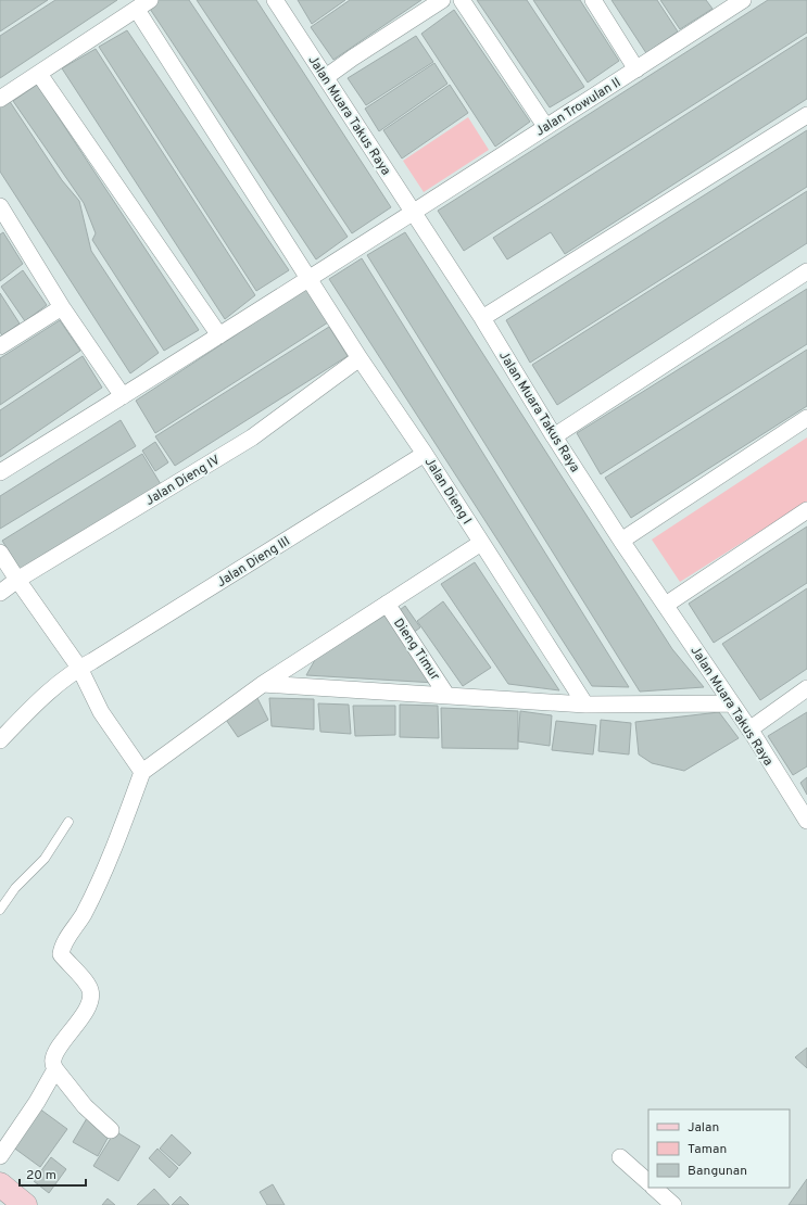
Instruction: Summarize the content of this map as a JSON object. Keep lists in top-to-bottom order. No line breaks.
{"streets":{"street":["Jalan Trowulan II","Jalan Muara Takus Raya","Jalan Dieng IV","Jalan Dieng I","Jalan Dieng III","Dieng Timur"]},"crossings":[["Jalan Trowulan II","Jalan Muara Takus Raya"],["Jalan Trowulan II","Jalan Dieng I"],["Jalan Dieng IV","Jalan Dieng I"],["Jalan Dieng I","Jalan Dieng III"]],"legend":["Jalan","Taman","Bangunan"],"scale_bar":"20 m"}
